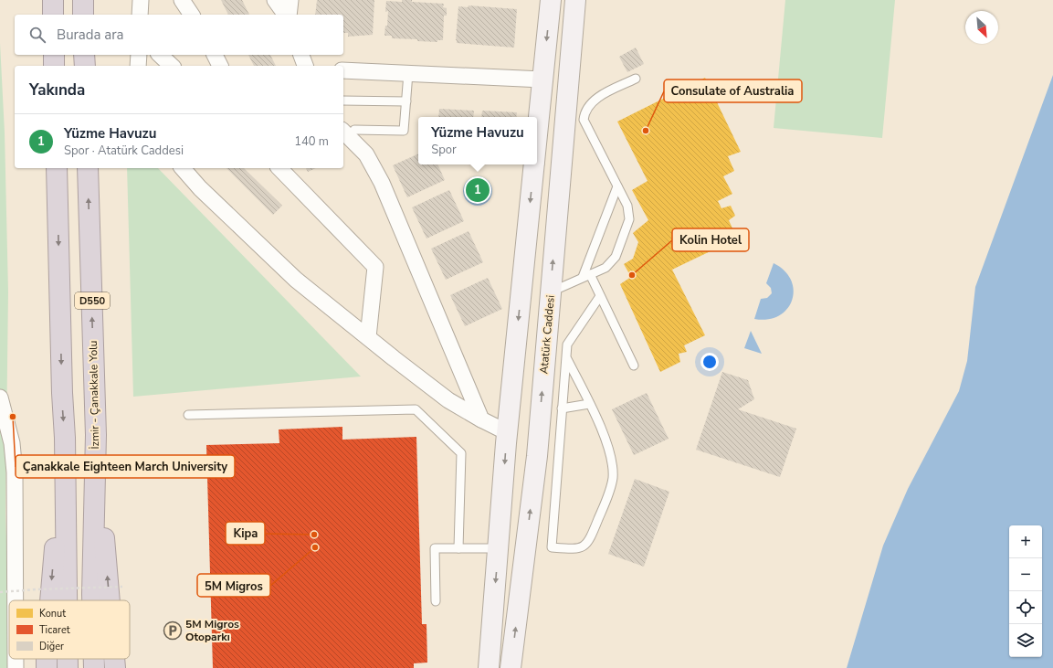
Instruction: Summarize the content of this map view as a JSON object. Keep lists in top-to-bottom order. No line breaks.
{"streets":{"highway":["D550","İzmir - Çanakkale Yolu"],"main road":["Atatürk Caddesi"]},"places":{"other":["Consulate of Australia","Kolin Hotel","Çanakkale Eighteen March University","Kipa","5M Migros"],"parking":["5M Migros Otoparkı"]},"legend":["Konut","Ticaret","Diğer"],"north":"bottom right","page":{"search":"Burada ara","heading":"Yakında","list":[{"mark":"1","name":"Yüzme Havuzu","note":"Spor · Atatürk Caddesi","value":"140 m"}],"popup":["Yüzme Havuzu","Spor"],"pins":"1","map_buttons":["+","−"]}}
